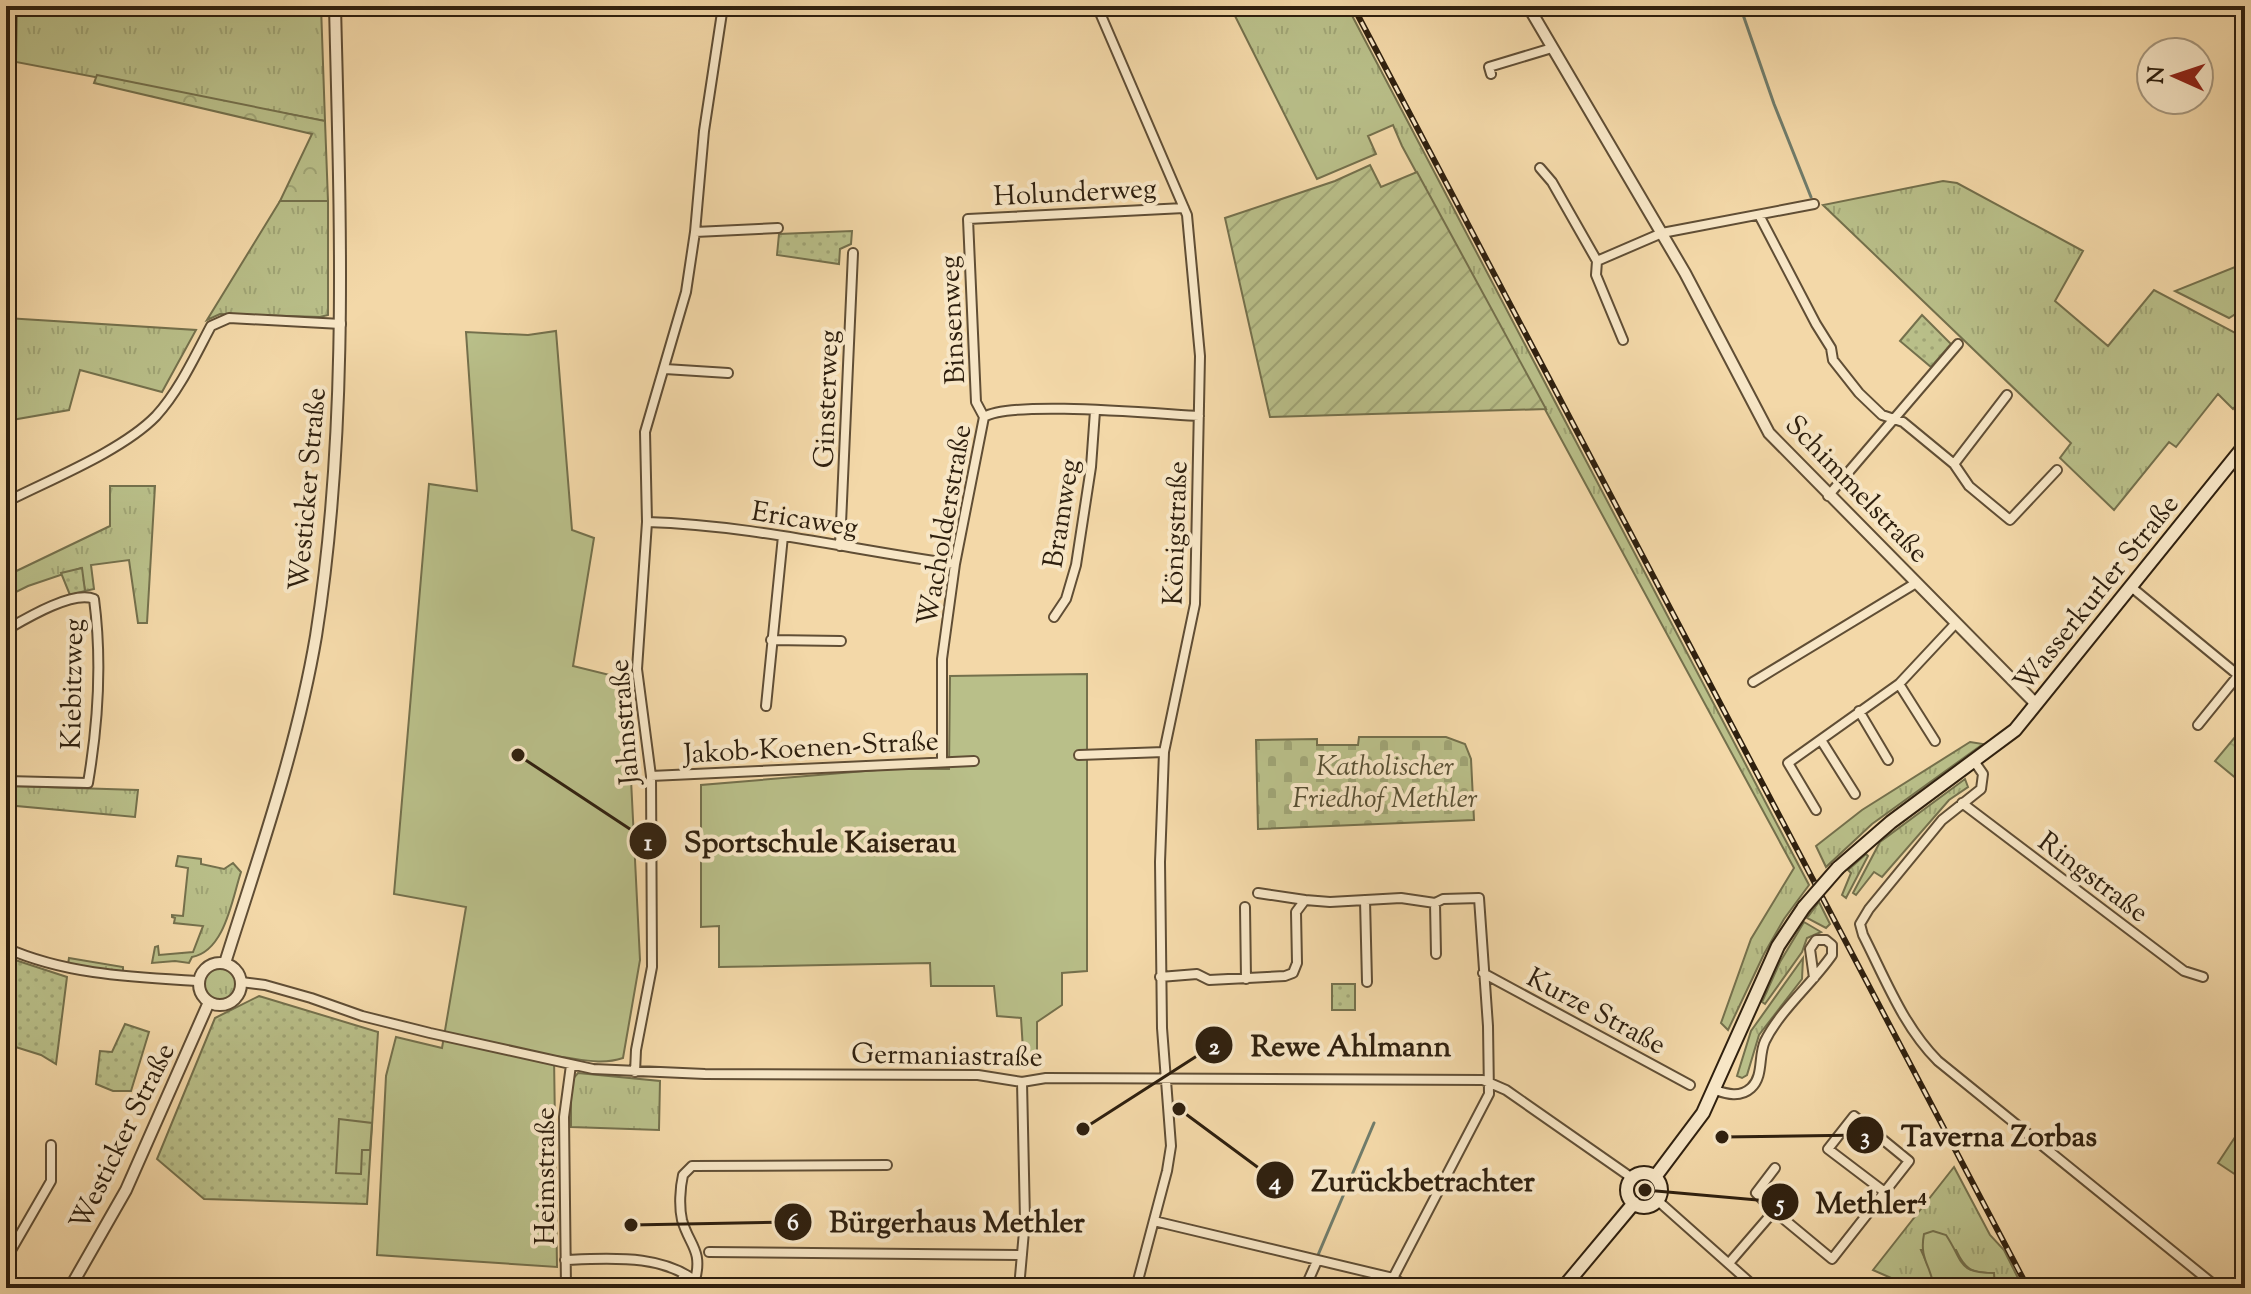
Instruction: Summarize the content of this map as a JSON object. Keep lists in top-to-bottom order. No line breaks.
{"streets":{"main road":["Wasserkurler Straße"],"street":["Holunderweg","Binsenweg","Ginsterweg","Schimmelstraße","Westicker Straße","Bramweg","Ericaweg","Wacholderstraße","Königstraße","Kiebitzweg","Jahnstraße","Jakob-Koenen-Straße","Ringstraße","Kurze Straße","Germaniastraße","Heimstraße"]},"crossings":[["Holunderweg","Binsenweg"],["Holunderweg","Königstraße"],["Binsenweg","Wacholderstraße"],["Ginsterweg","Ericaweg"],["Schimmelstraße","Wasserkurler Straße"],["Westicker Straße","Germaniastraße"],["Bramweg","Wacholderstraße"],["Ericaweg","Wacholderstraße"],["Ericaweg","Jahnstraße"],["Wacholderstraße","Königstraße"],["Wacholderstraße","Jakob-Koenen-Straße"],["Königstraße","Germaniastraße"],["Jahnstraße","Jakob-Koenen-Straße"],["Jahnstraße","Germaniastraße"],["Germaniastraße","Heimstraße"]],"parks":["Katholischer Friedhof Methler"],"places":["Sportschule Kaiserau","Zurückbetrachter","Rewe Ahlmann","Taverna Zorbas","Methler⁴","Bürgerhaus Methler"],"north":"left"}
